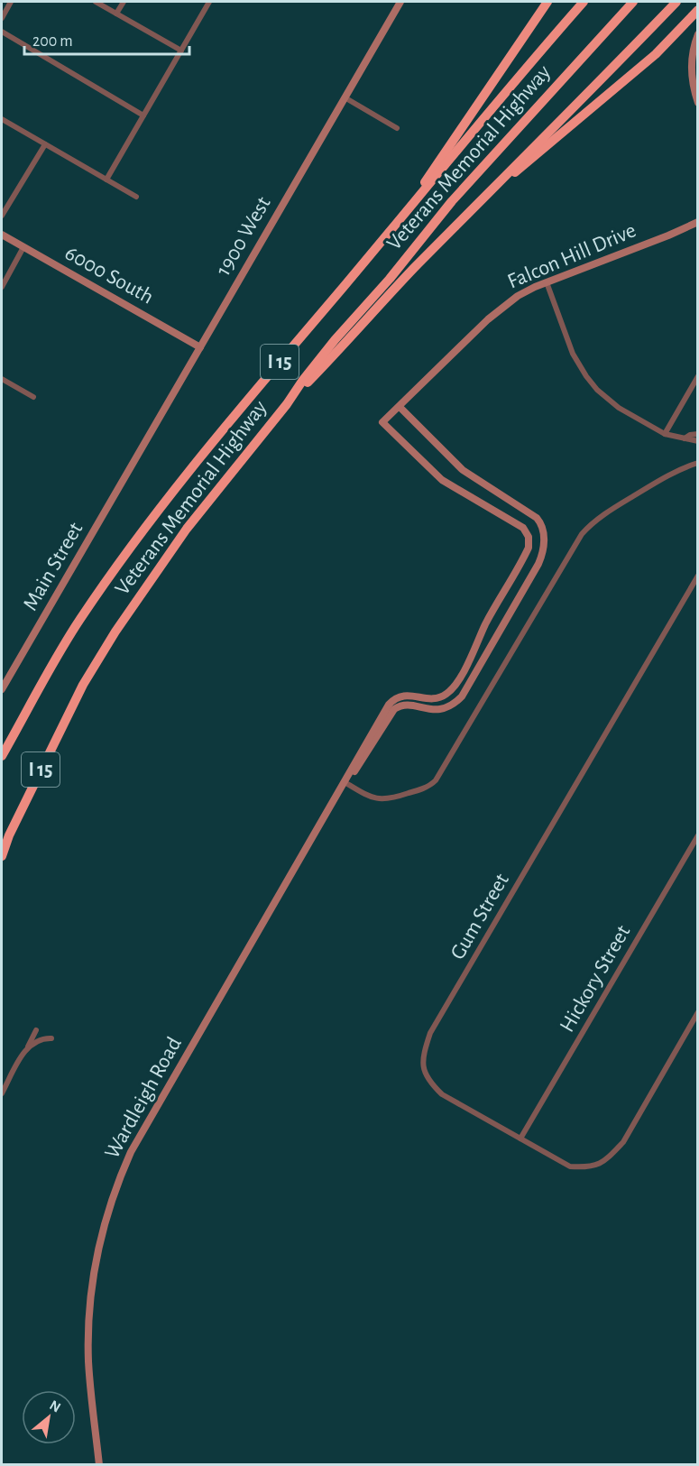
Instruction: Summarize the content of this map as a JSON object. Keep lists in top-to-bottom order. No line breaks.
{"streets":{"highway":["Veterans Memorial Highway","I 15"],"main road":["1900 West","Falcon Hill Drive","6000 South","Main Street","Wardleigh Road"],"street":["Gum Street","Hickory Street"]},"crossings":[["1900 West","6000 South"],["1900 West","Main Street"],["Falcon Hill Drive","Wardleigh Road"],["Gum Street","Hickory Street"]],"scale_bar":"200 m","north":"top right"}
